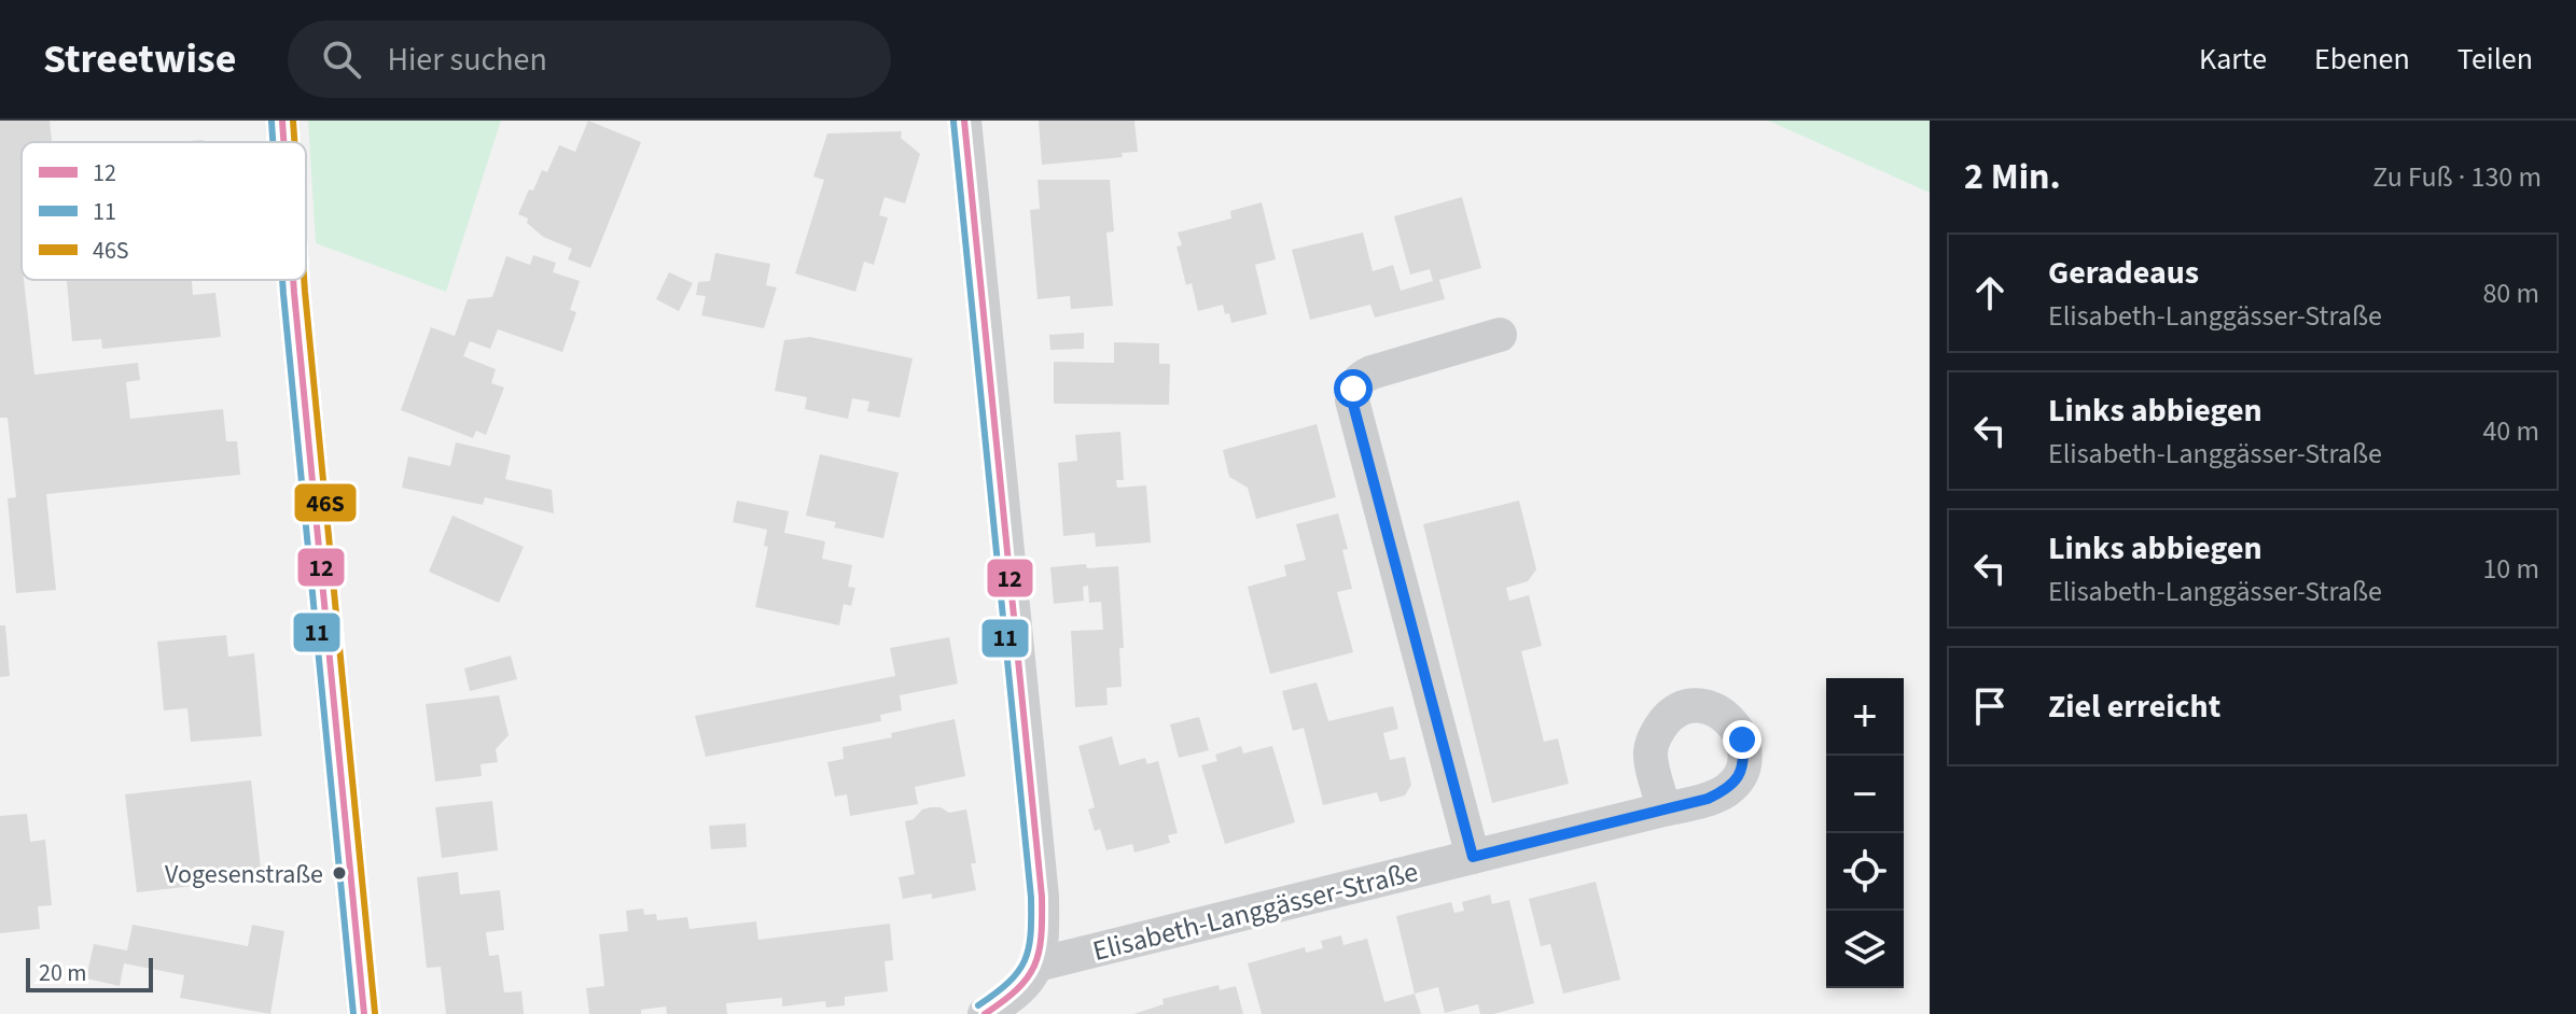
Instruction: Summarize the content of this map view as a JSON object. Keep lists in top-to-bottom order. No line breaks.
{"streets":{"street":["Elisabeth-Langgässer-Straße"]},"places":["Vogesenstraße"],"lines":["transit line 12","transit line 46S","transit line 11"],"legend":["12","11","46S"],"scale_bar":"20 m","page":{"header":"Streetwise","search":"Hier suchen","nav":["Karte","Ebenen","Teilen"],"heading":["2 Min.","Zu Fuß · 130 m"],"list":[["Geradeaus","Elisabeth-Langgässer-Straße","80 m"],["Links abbiegen","Elisabeth-Langgässer-Straße","40 m"],["Links abbiegen","Elisabeth-Langgässer-Straße","10 m"],"Ziel erreicht"],"map_buttons":["+","−"],"scale":"20 m"}}
